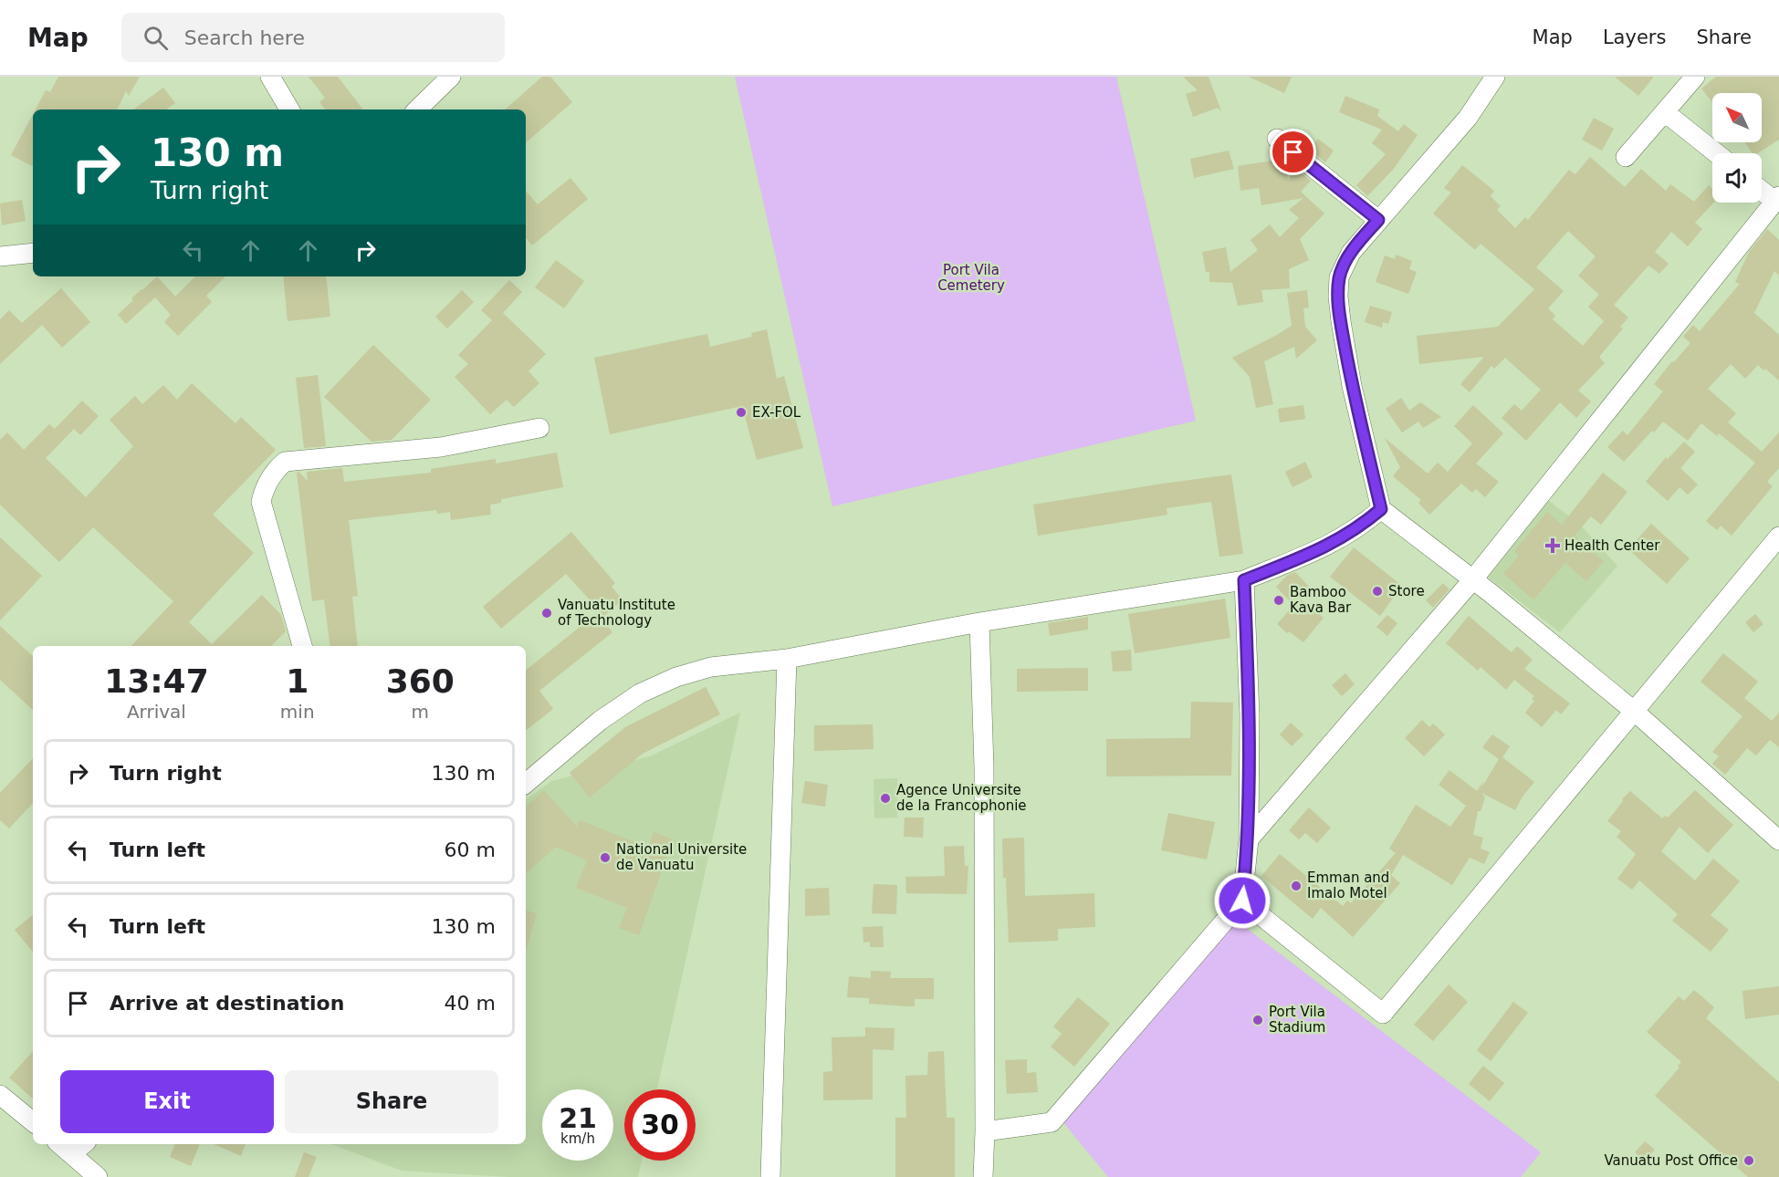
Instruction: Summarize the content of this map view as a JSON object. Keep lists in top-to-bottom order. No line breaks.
{"parks":["Port Vila Cemetery"],"places":{"other":["EX-FOL","Store","Bamboo Kava Bar","Vanuatu Institute of Technology","Agence Universite de la Francophonie","National Universite de Vanuatu","Emman and Imalo Motel","Port Vila Stadium","Vanuatu Post Office"],"health":["Health Center"]},"north":"top left","page":{"header":"Map","search":"Search here","nav":["Map","Layers","Share"],"turn":["130 m","Turn right"],"eta":["13:47","Arrival","1","min","360","m"],"list":[{"name":"Turn right","value":"130 m"},{"name":"Turn left","value":"60 m"},{"name":"Turn left","value":"130 m"},{"name":"Arrive at destination","value":"40 m"}],"buttons":["Exit","Share"],"speed":"21 km/h","limit":"30"}}
